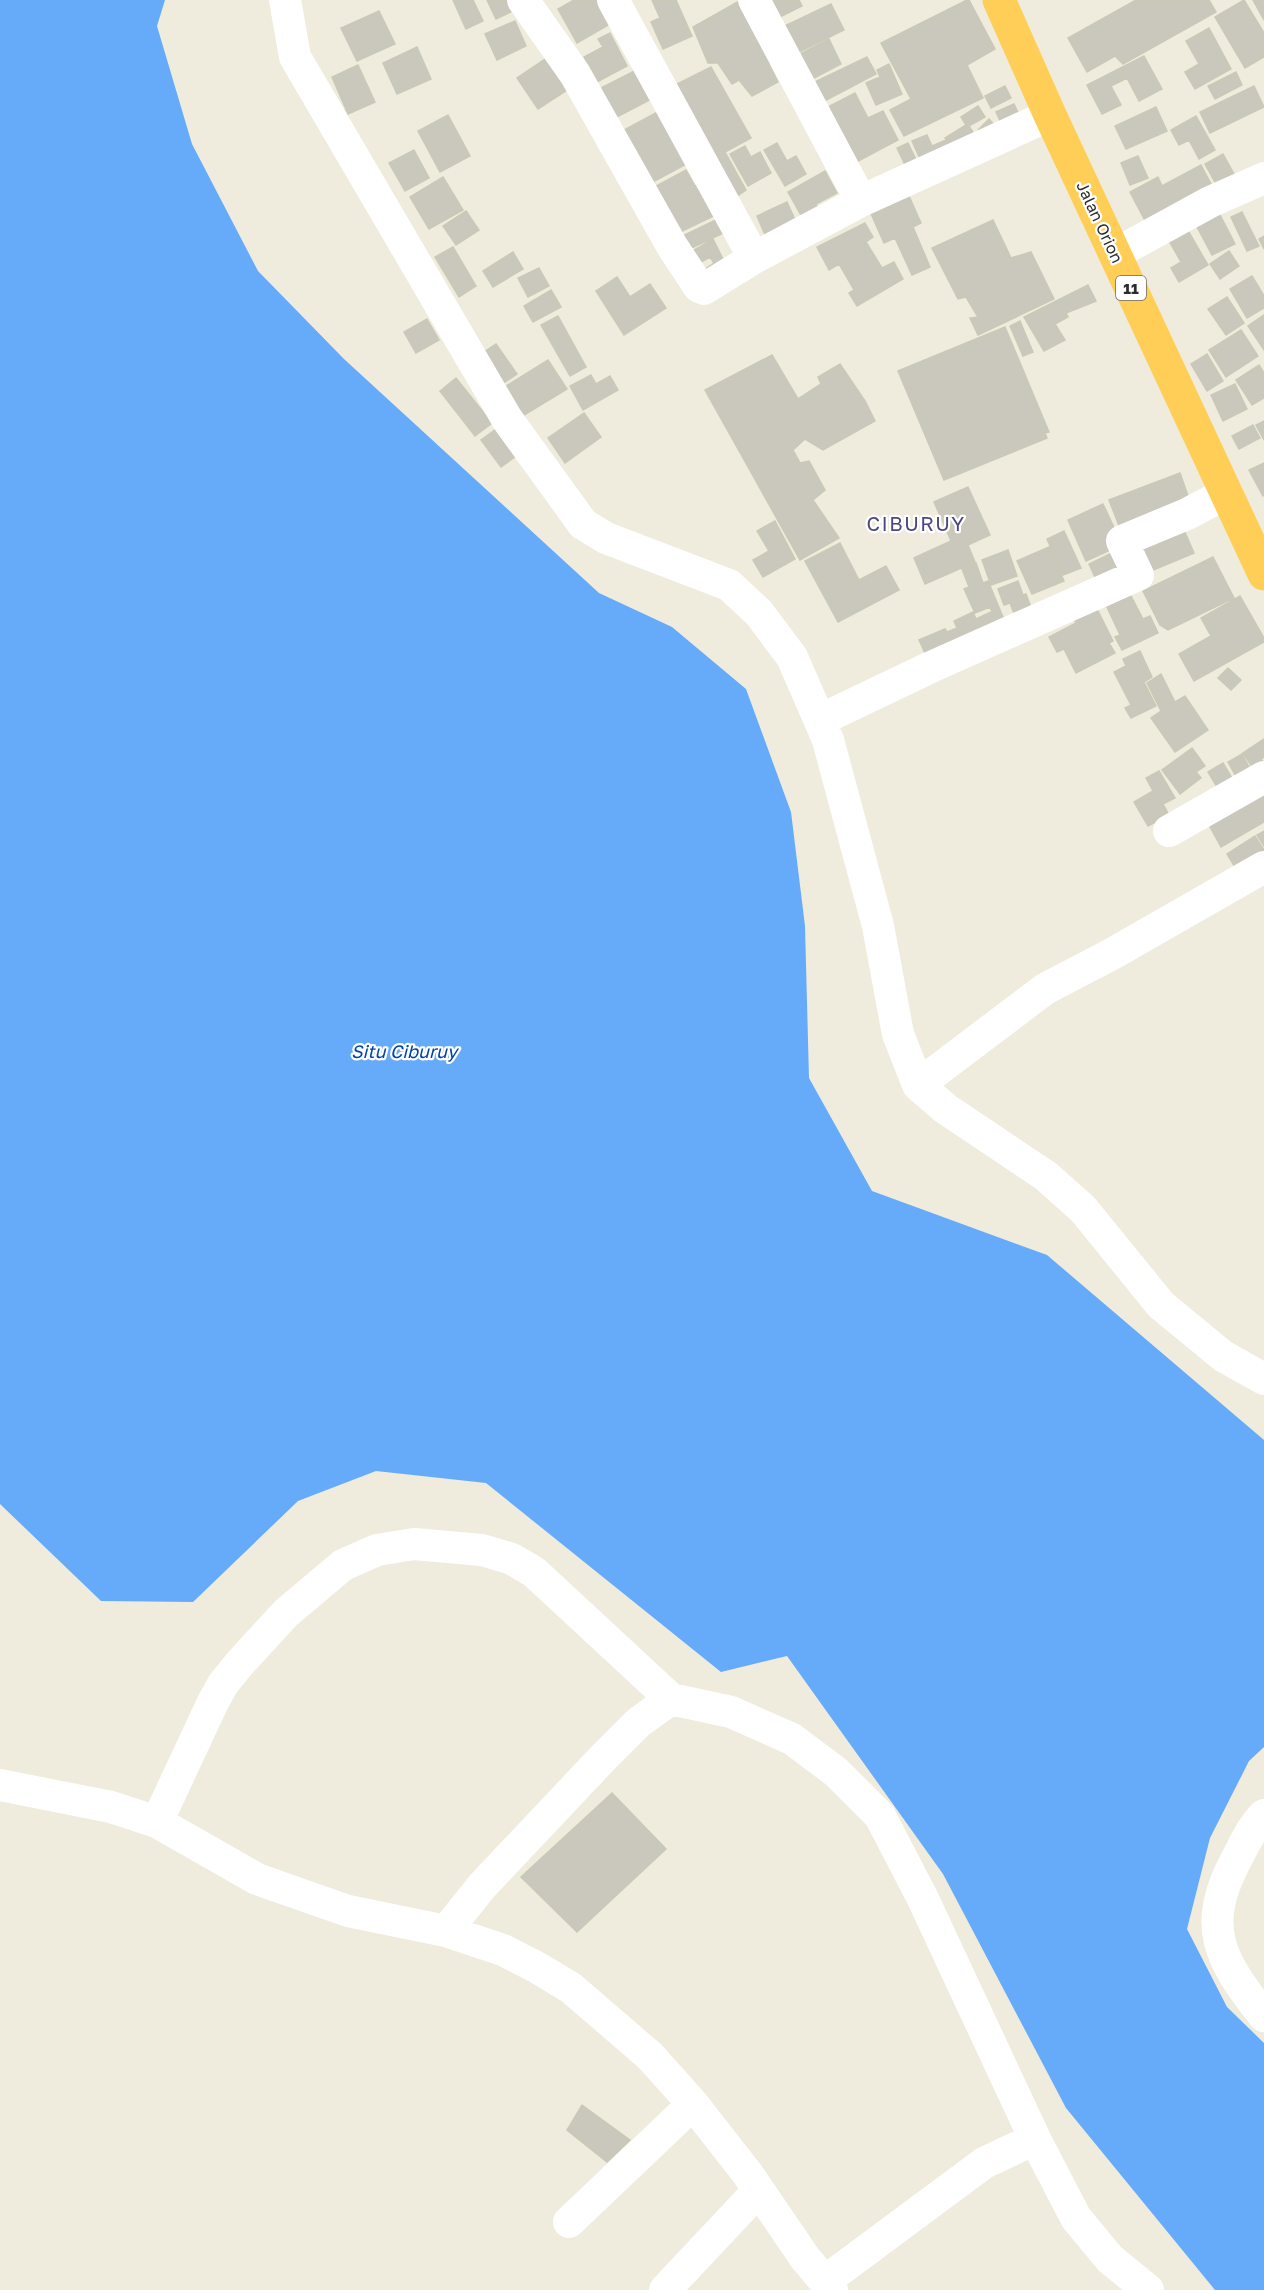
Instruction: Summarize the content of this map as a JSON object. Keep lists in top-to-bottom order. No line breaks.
{"streets":{"highway":["Jalan Orion","11"]},"districts":["CIBURUY"],"water":["Situ Ciburuy"]}
